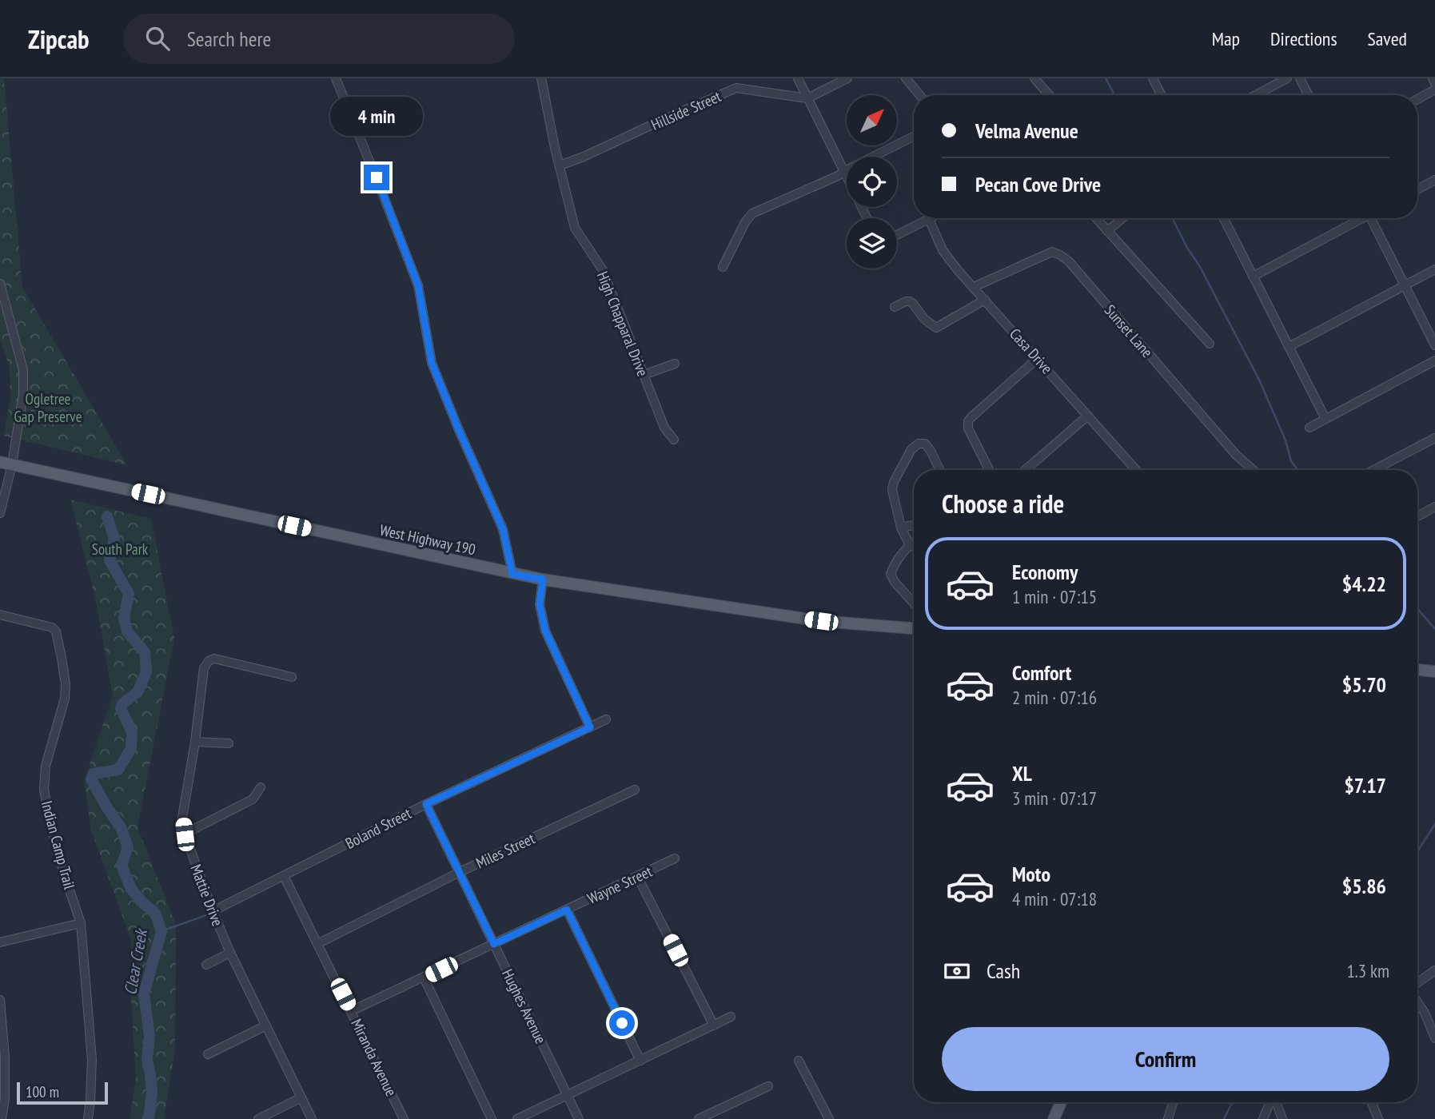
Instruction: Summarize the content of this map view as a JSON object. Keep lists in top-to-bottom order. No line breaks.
{"streets":{"main road":["West Highway 190"],"street":["Hillside Street","High Chapparal Drive","Sunset Lane","Casa Drive","Boland Street","Indian Camp Trail","Miles Street","Wayne Street","Mattie Drive","Hughes Avenue","Miranda Avenue"]},"crossings":[["Hillside Street","High Chapparal Drive"],["Sunset Lane","Casa Drive"],["Boland Street","Mattie Drive"],["Boland Street","Hughes Avenue"],["Boland Street","Miranda Avenue"],["Miles Street","Hughes Avenue"],["Miles Street","Miranda Avenue"],["Wayne Street","Hughes Avenue"],["Wayne Street","Miranda Avenue"]],"water":["Clear Creek"],"parks":["Ogletree Gap Preserve","South Park"],"scale_bar":"100 m","north":"top right","page":{"header":"Zipcab","search":"Search here","nav":["Map","Directions","Saved"],"banner":["Velma Avenue","Pecan Cove Drive"],"bubble":"4 min","heading":"Choose a ride","list":[{"name":"Economy","note":"1 min · 07:15","value":"$4.22"},{"name":"Comfort","note":"2 min · 07:16","value":"$5.70"},{"name":"XL","note":"3 min · 07:17","value":"$7.17"},{"name":"Moto","note":"4 min · 07:18","value":"$5.86"}],"pay":["Cash","1.3 km"],"buttons":"Confirm","scale":"100 m"}}
